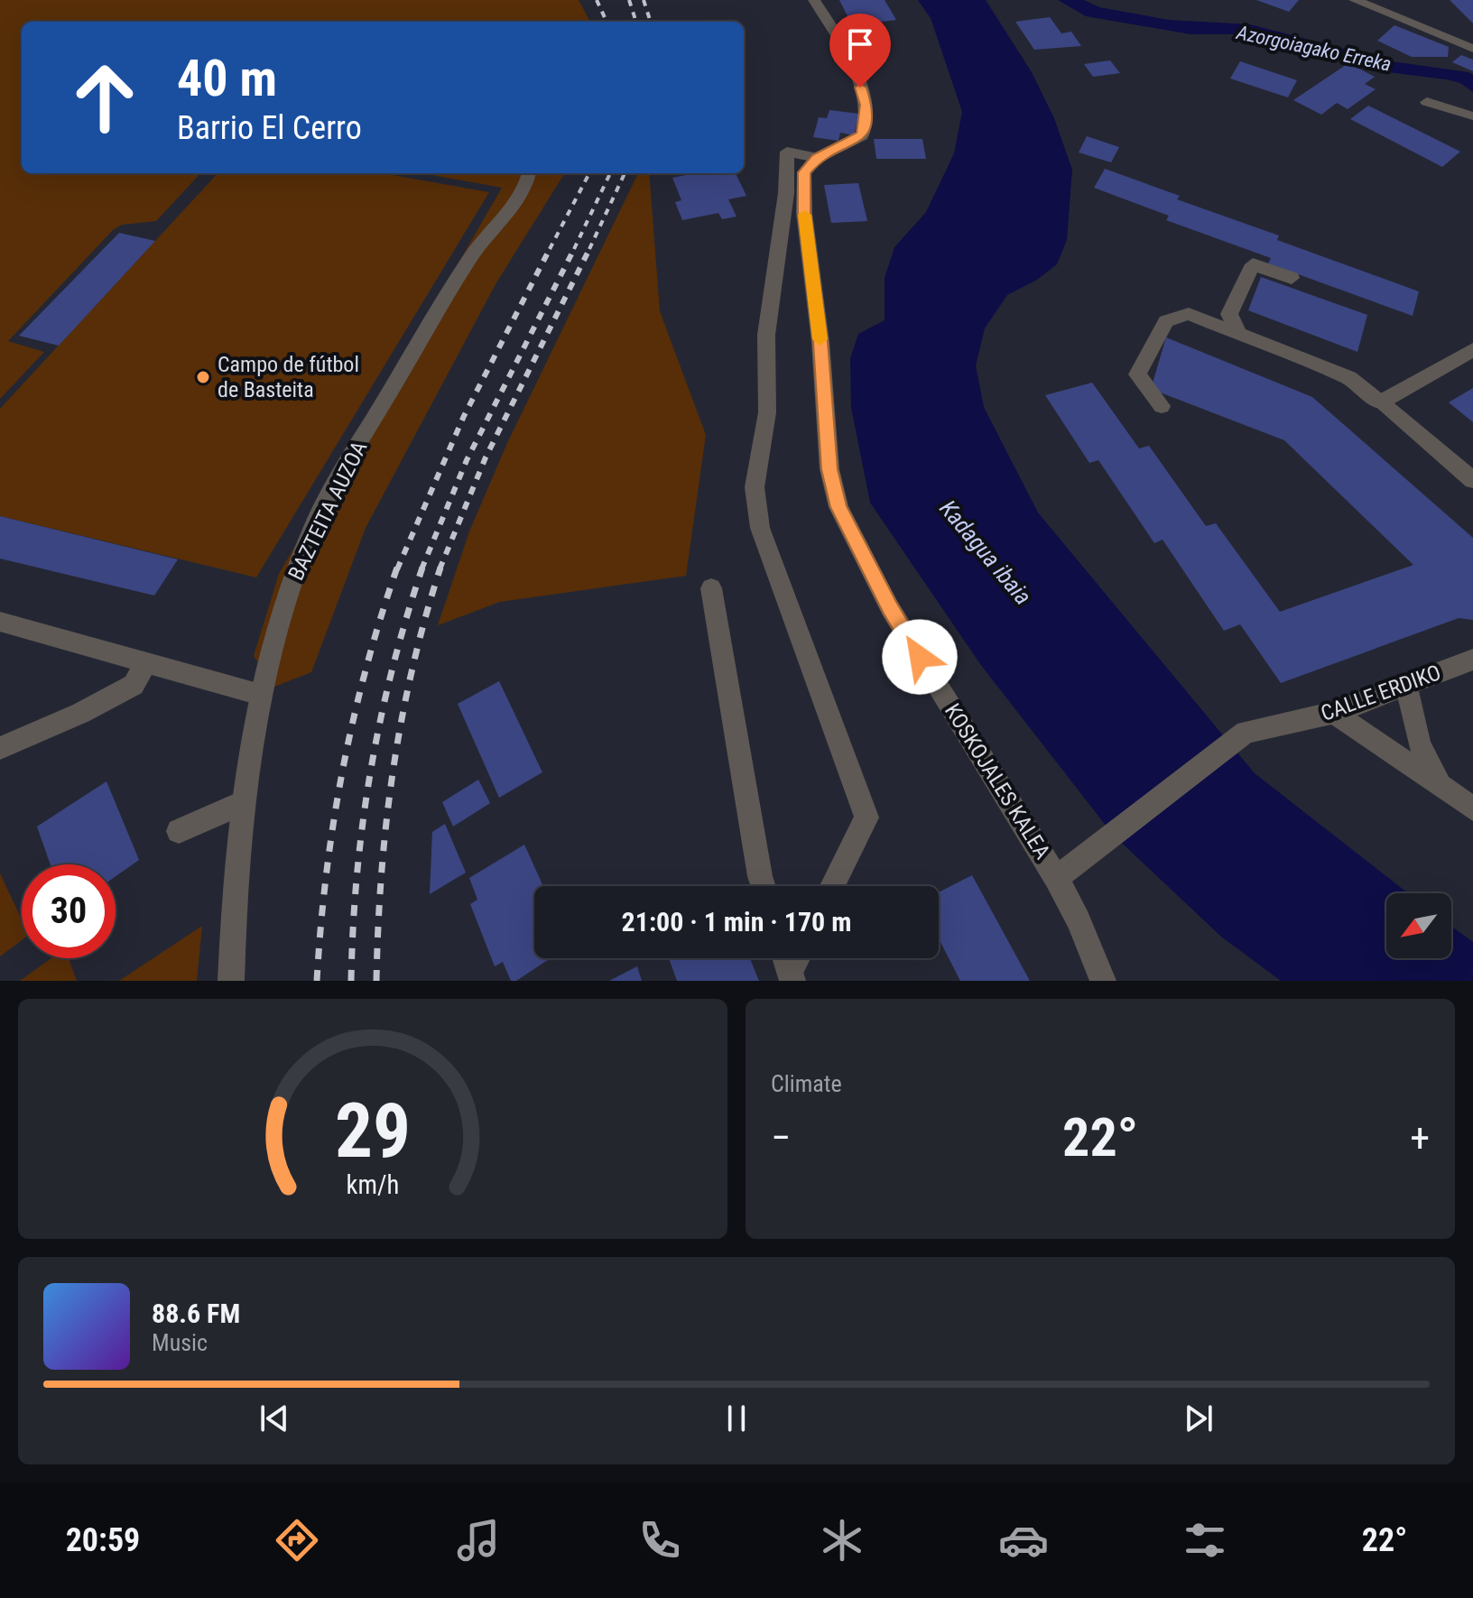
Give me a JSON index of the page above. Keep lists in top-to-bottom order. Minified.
{"streets":{"street":["BAZTEITA AUZOA","CALLE ERDIKO","KOSKOJALES KALEA"]},"crossings":[["CALLE ERDIKO","KOSKOJALES KALEA"]],"water":["Azorgoiagako Erreka","Kadagua ibaia"],"places":["Campo de fútbol de Basteita"],"north":"bottom left","page":{"turn":["40 m","Barrio El Cerro"],"limit":"30","trip":"21:00 · 1 min · 170 m","tile":"Climate","heat":["−","22°","+"],"song":["88.6 FM","Music"],"tabs":["20:59","22°"],"gauge":["29","km/h"]}}
